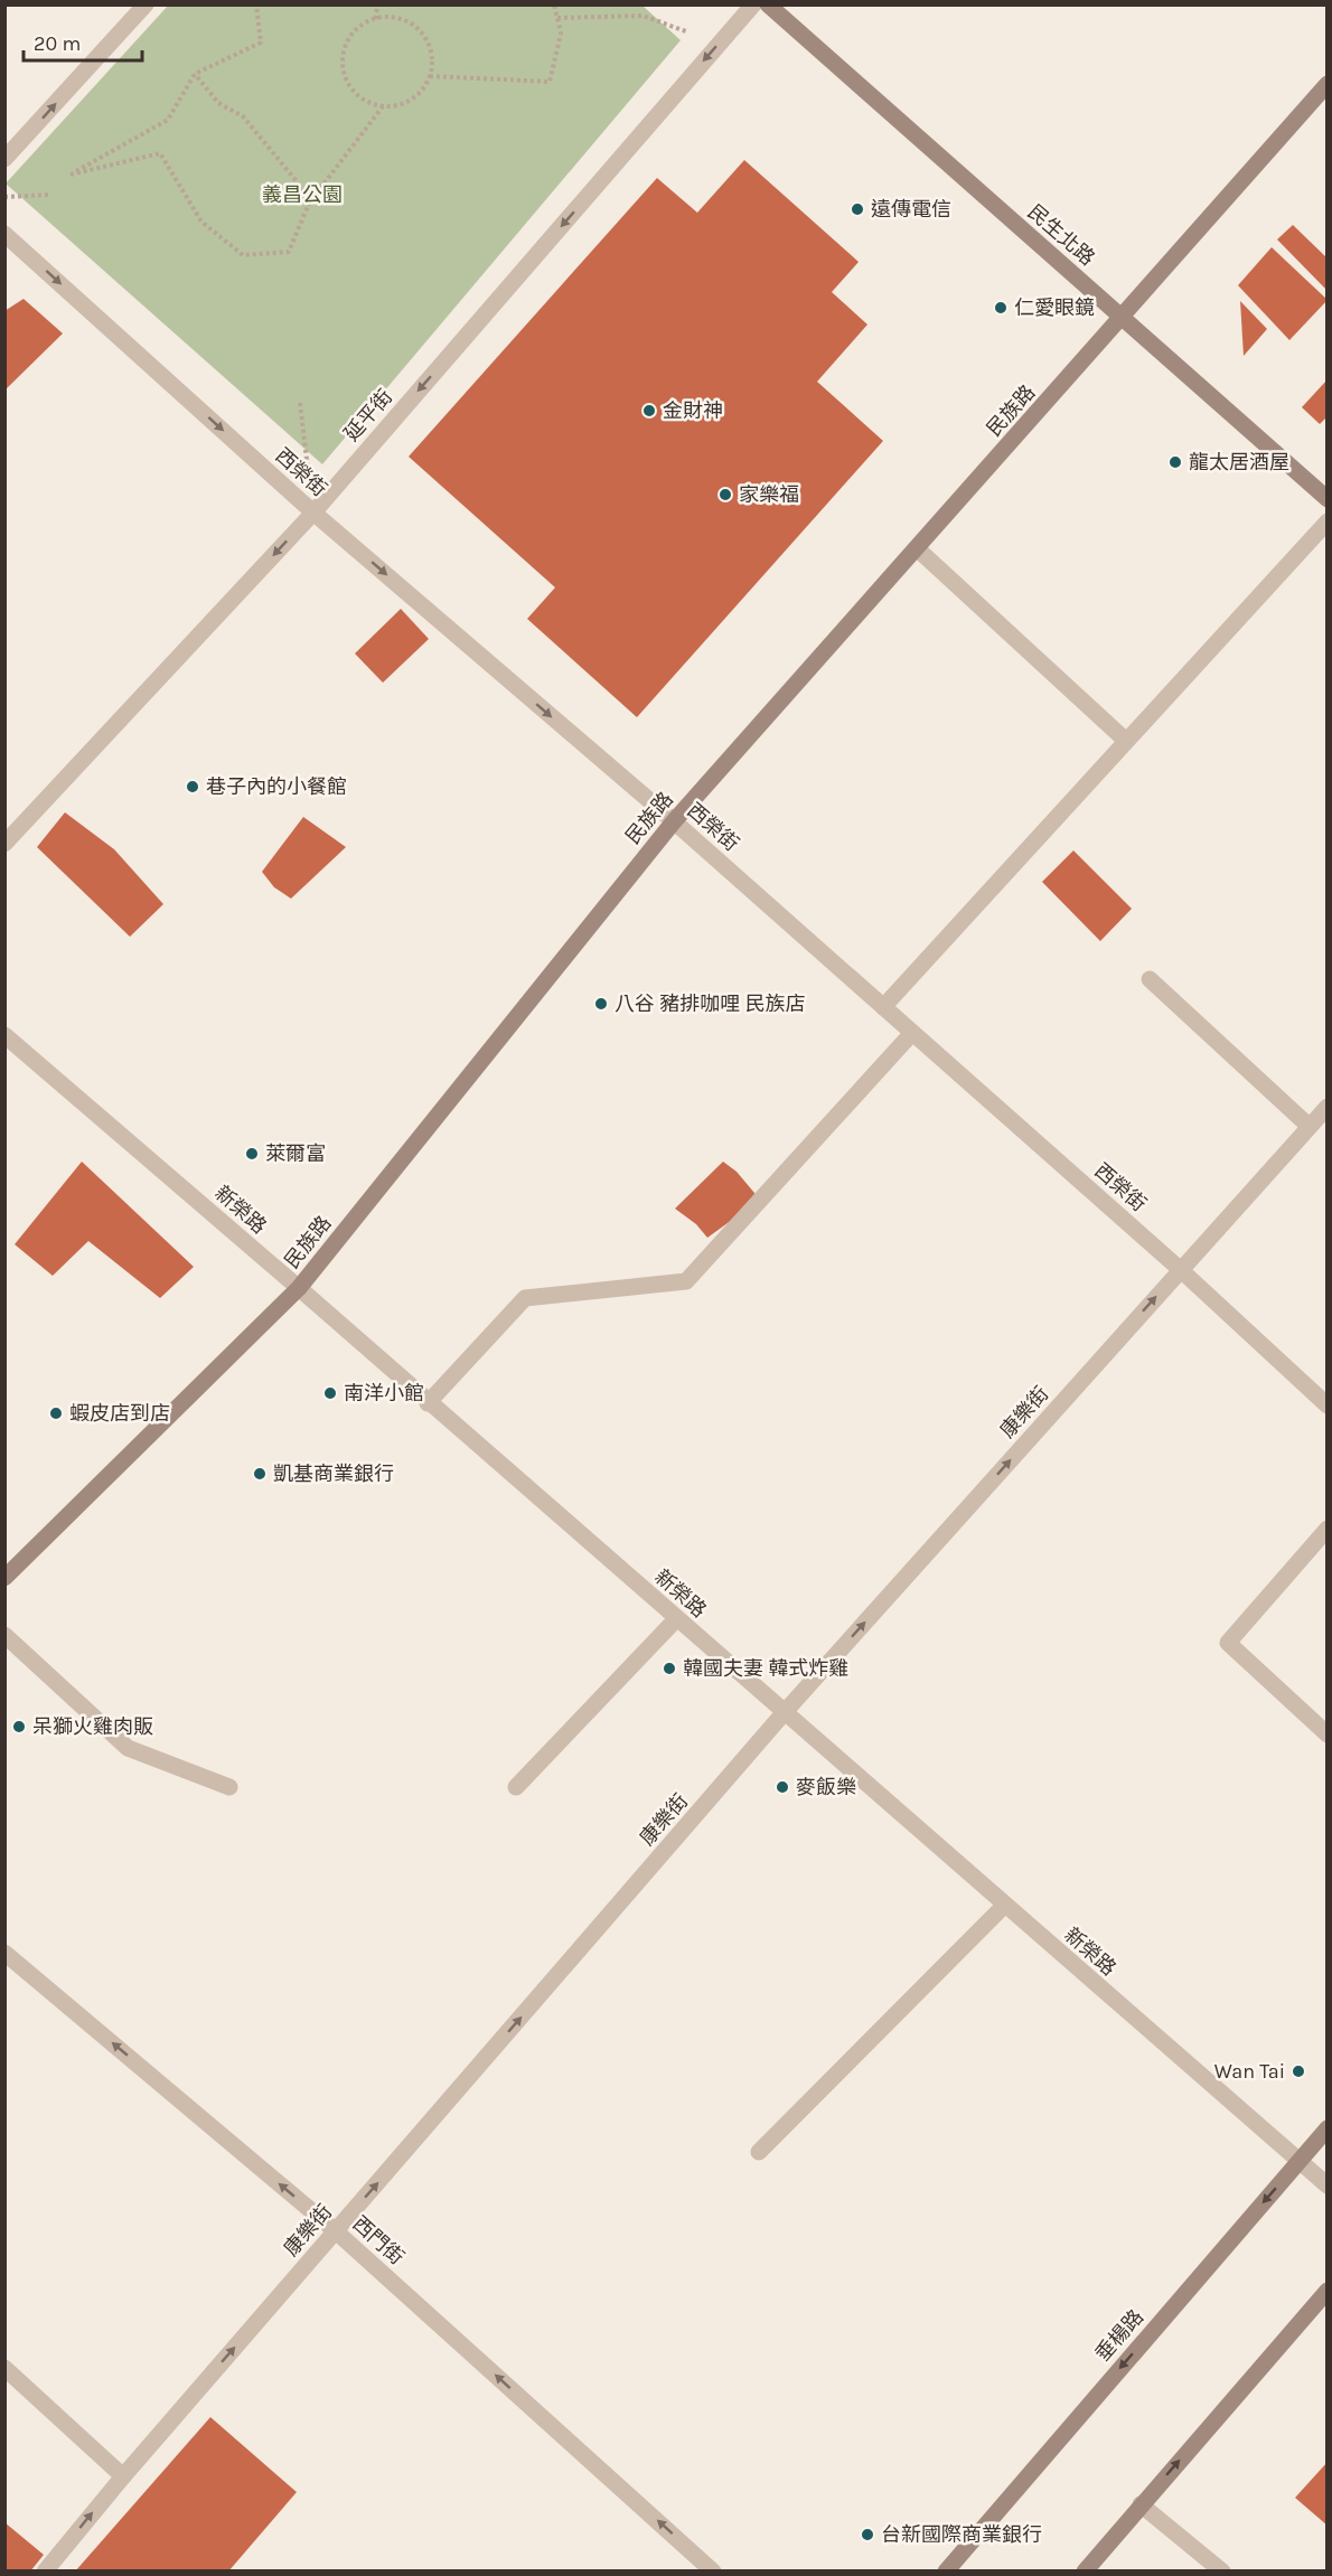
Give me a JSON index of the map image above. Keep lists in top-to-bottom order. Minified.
{"streets":{"main road":["民生北路","民族路","垂楊路"],"street":["延平街","西榮街","新榮路","康樂街","西門街"]},"crossings":[["民生北路","民族路"],["民族路","西榮街"],["民族路","新榮路"],["延平街","西榮街"],["西榮街","康樂街"],["新榮路","康樂街"],["新榮路","垂楊路"],["康樂街","西門街"]],"one_way":["延平街","西榮街","康樂街","西門街"],"parks":["義昌公園"],"places":["遠傳電信","仁愛眼鏡","金財神","龍太居酒屋","家樂福","巷子內的小餐館","八谷 豬排咖哩 民族店","萊爾富","南洋小館","蝦皮店到店","凱基商業銀行","韓國夫妻 韓式炸雞","呆獅火雞肉販","麥飯樂","Wan Tai","台新國際商業銀行"],"scale_bar":"20 m"}
